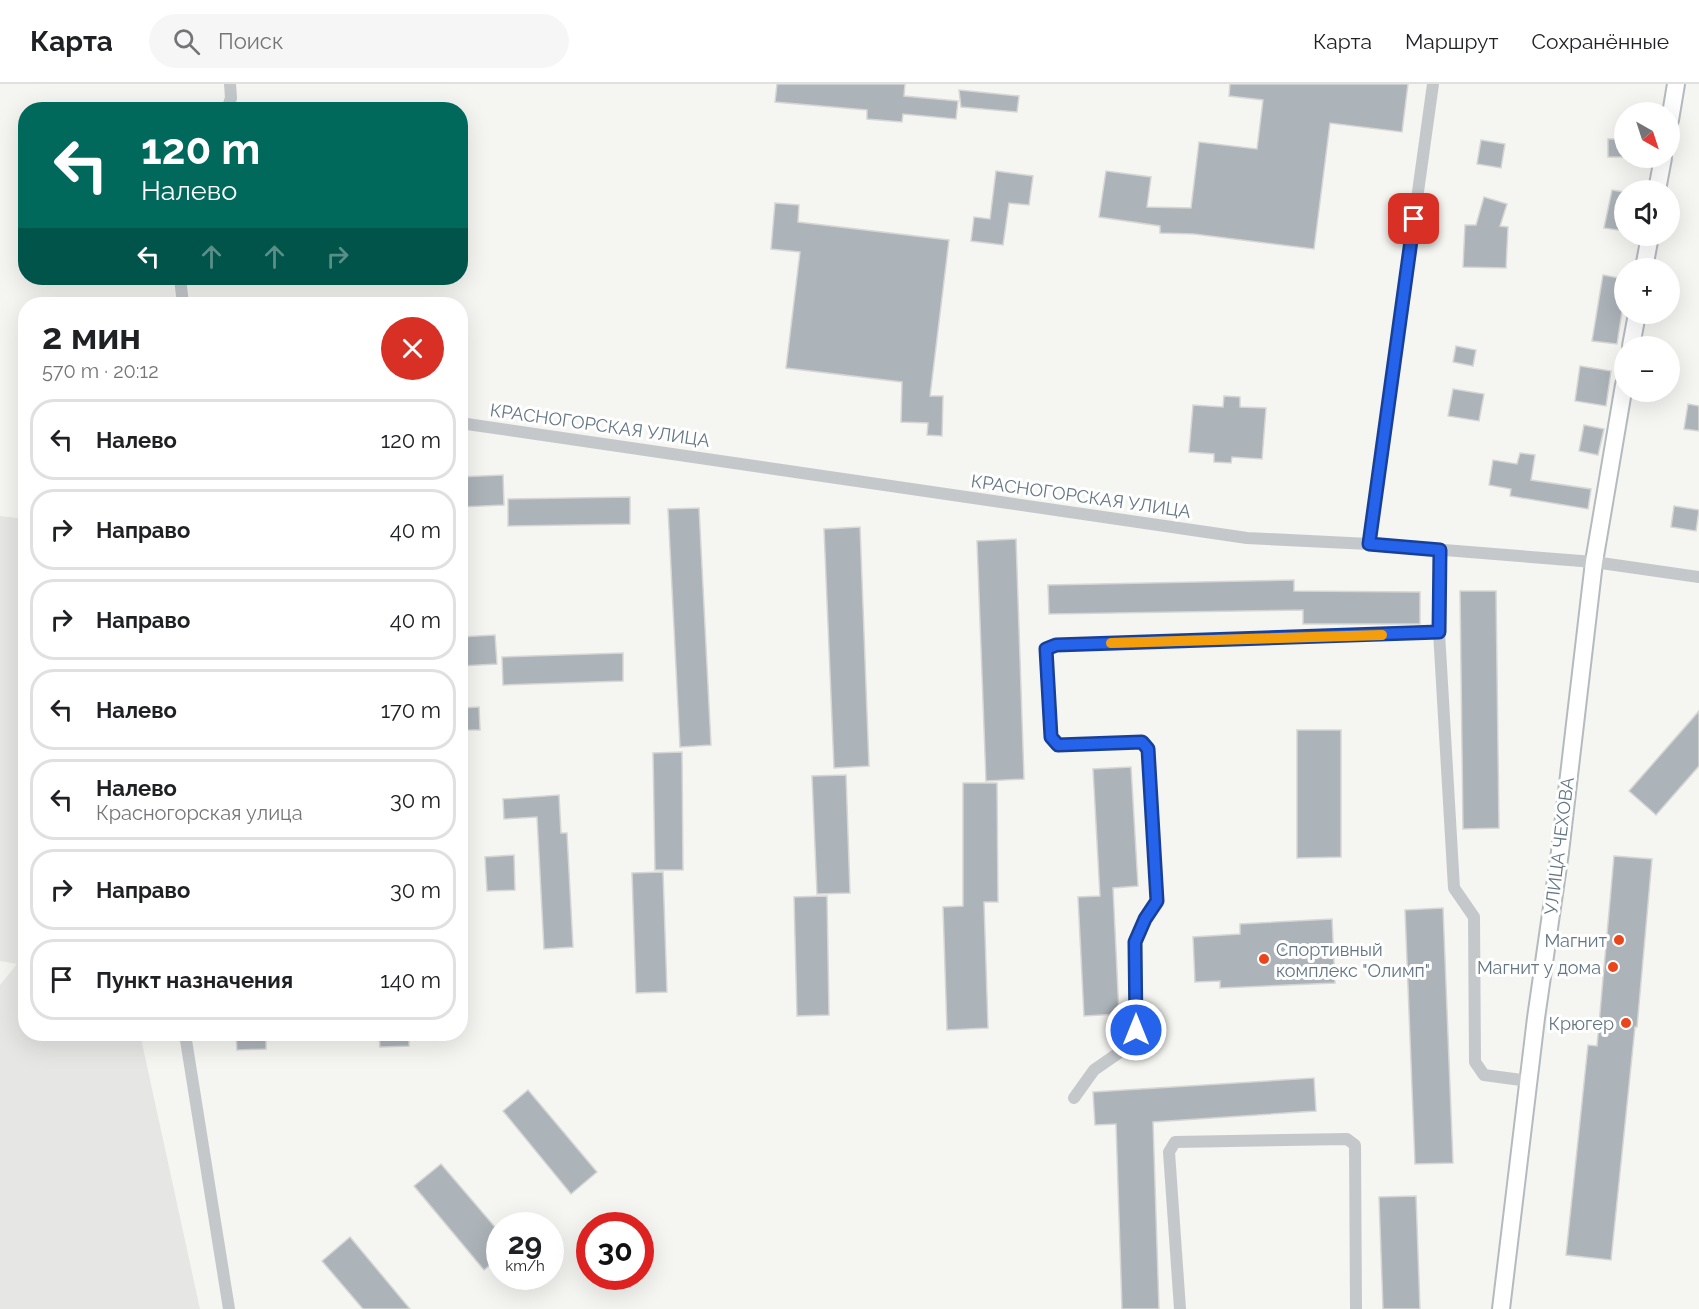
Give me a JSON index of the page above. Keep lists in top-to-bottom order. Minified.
{"streets":{"street":["КРАСНОГОРСКАЯ УЛИЦА","УЛИЦА ЧЕХОВА"]},"crossings":[["КРАСНОГОРСКАЯ УЛИЦА","УЛИЦА ЧЕХОВА"]],"places":["Магнит","Спортивный комплекс \"Олимп\"","Магнит у дома","Крюгер"],"north":"bottom right","page":{"header":"Карта","search":"Поиск","nav":["Карта","Маршрут","Сохранённые"],"map_buttons":["+","−"],"turn":["120 m","Налево"],"heading":["2 мин","570 m · 20:12"],"list":[{"name":"Налево","value":"120 m"},{"name":"Направо","value":"40 m"},{"name":"Направо","value":"40 m"},{"name":"Налево","value":"170 m"},{"name":"Налево","note":"Красногорская улица","value":"30 m"},{"name":"Направо","value":"30 m"},{"name":"Пункт назначения","value":"140 m"}],"speed":"29 km/h","limit":"30"}}
